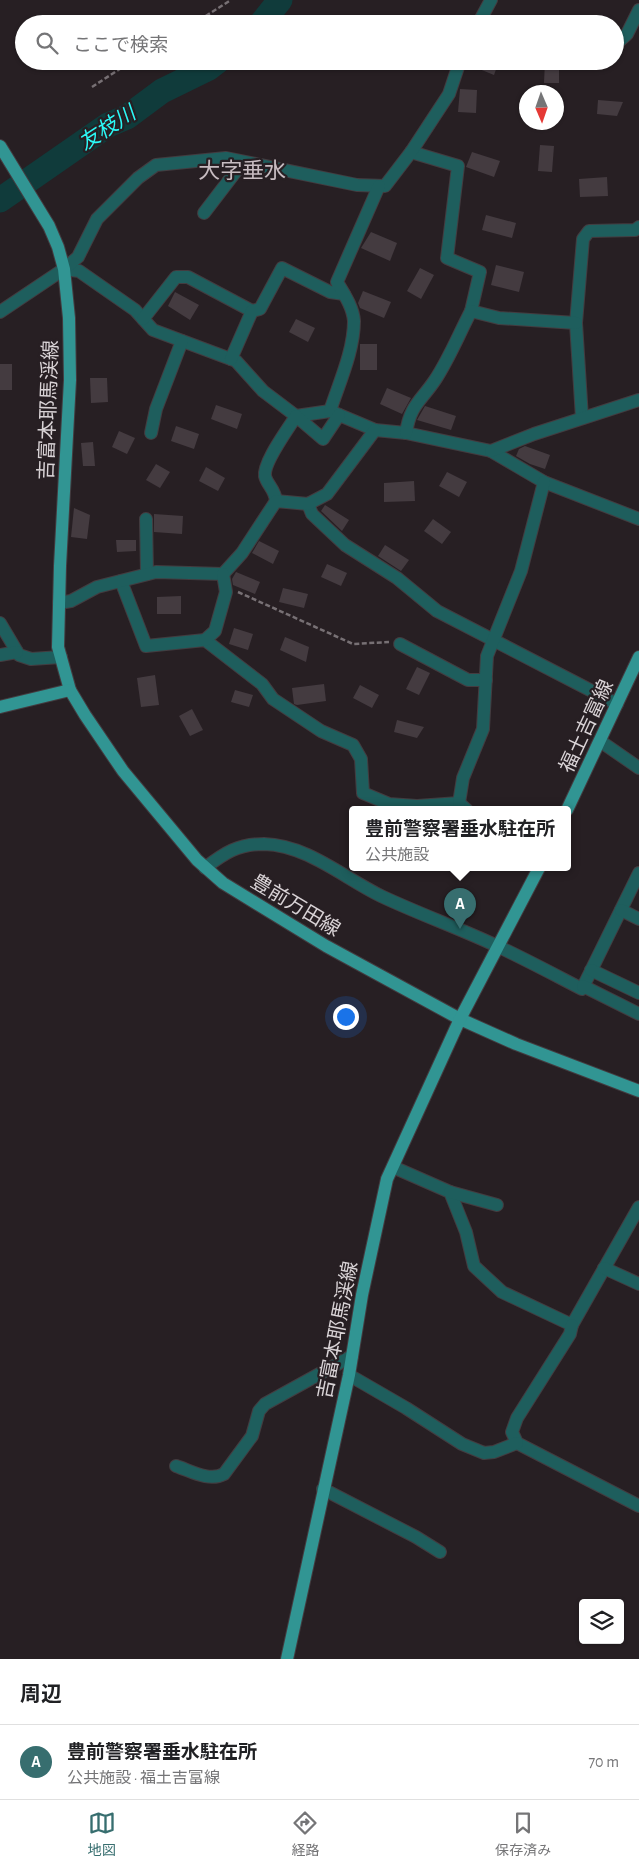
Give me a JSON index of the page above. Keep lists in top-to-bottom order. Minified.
{"streets":{"main road":["吉富本耶馬渓線","福土吉富線","豊前万田線"]},"crossings":[["吉富本耶馬渓線","豊前万田線"]],"districts":["大字垂水"],"water":["友枝川"],"north":"bottom","page":{"search":"ここで検索","popup":["豊前警察署垂水駐在所","公共施設"],"pins":"A","heading":"周辺","list":[{"mark":"A","name":"豊前警察署垂水駐在所","note":"公共施設 · 福土吉富線","value":"70 m"}],"nav":["地図","経路","保存済み"]}}
